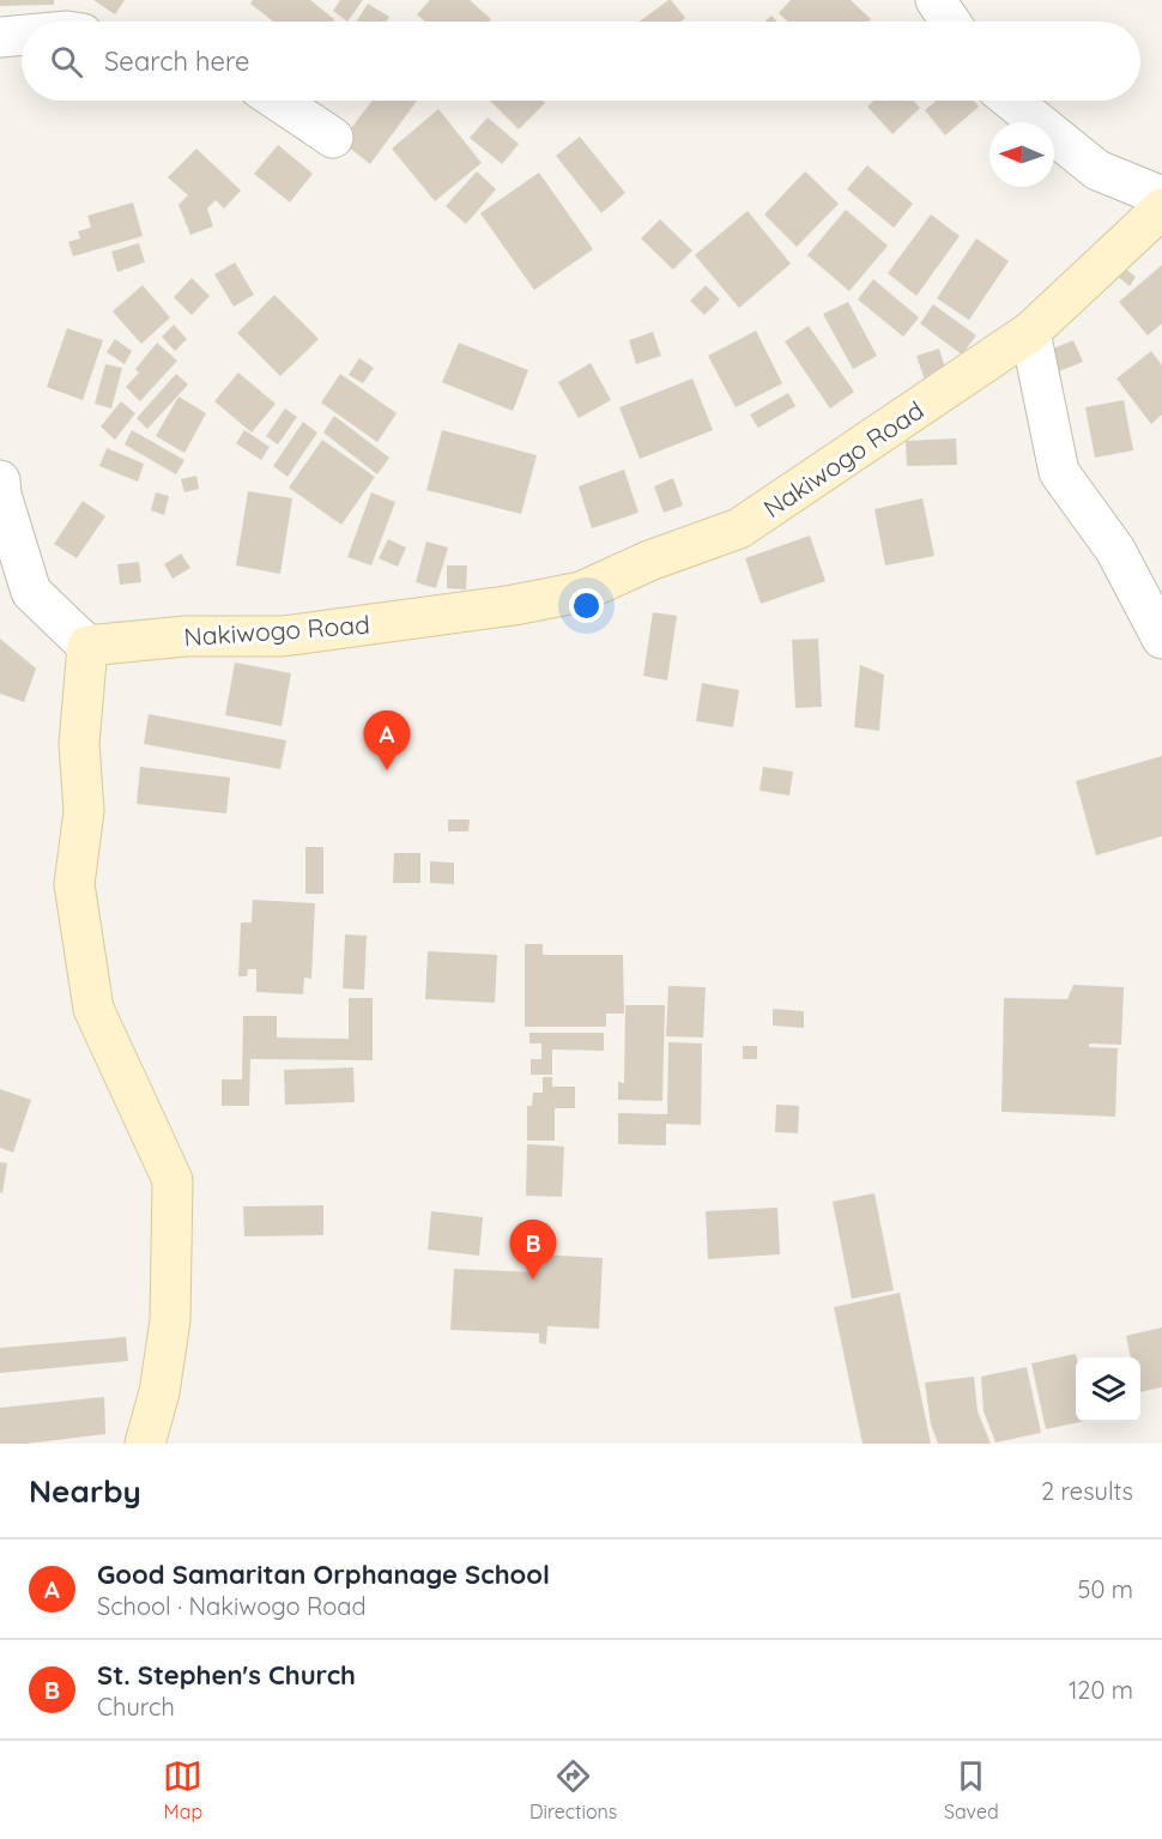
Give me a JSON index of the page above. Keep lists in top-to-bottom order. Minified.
{"streets":{"street":["Nakiwogo Road"]},"north":"left","page":{"search":"Search here","pins":["A","B"],"heading":["Nearby","2 results"],"list":[{"mark":"A","name":"Good Samaritan Orphanage School","note":"School · Nakiwogo Road","value":"50 m"},{"mark":"B","name":"St. Stephen's Church","note":"Church","value":"120 m"}],"nav":["Map","Directions","Saved"]}}
